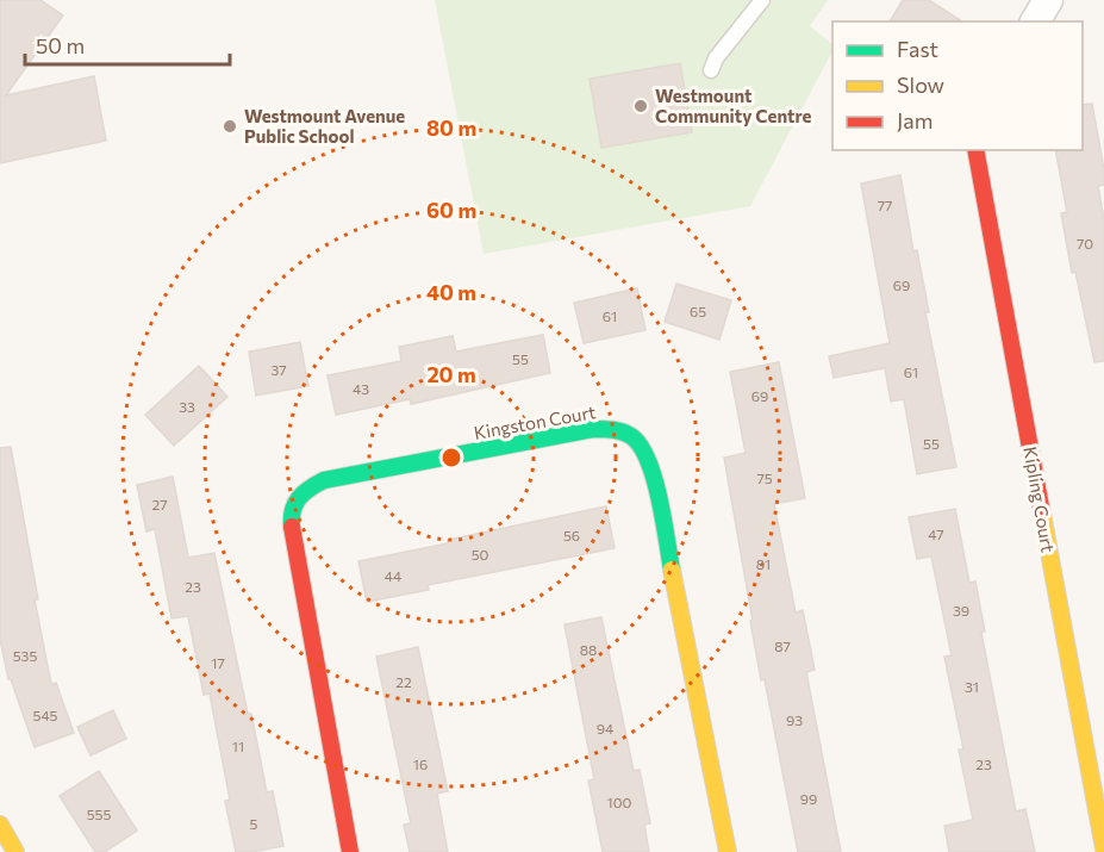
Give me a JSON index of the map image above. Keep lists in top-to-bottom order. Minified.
{"streets":{"street":["Kingston Court","Kipling Court"]},"places":["Westmount Community Centre","Westmount Avenue Public School"],"house_numbers":["77","70","69","65","61","55","37","61","43","69","33","55","75","27","47","56","50","81","44","23","39","87","88","535","17","22","31","545","93","94","11","16","23","99","100","555","5"],"legend":["Fast","Slow","Jam"],"scale_bar":"50 m","rings":["80 m","60 m","40 m","20 m"]}
